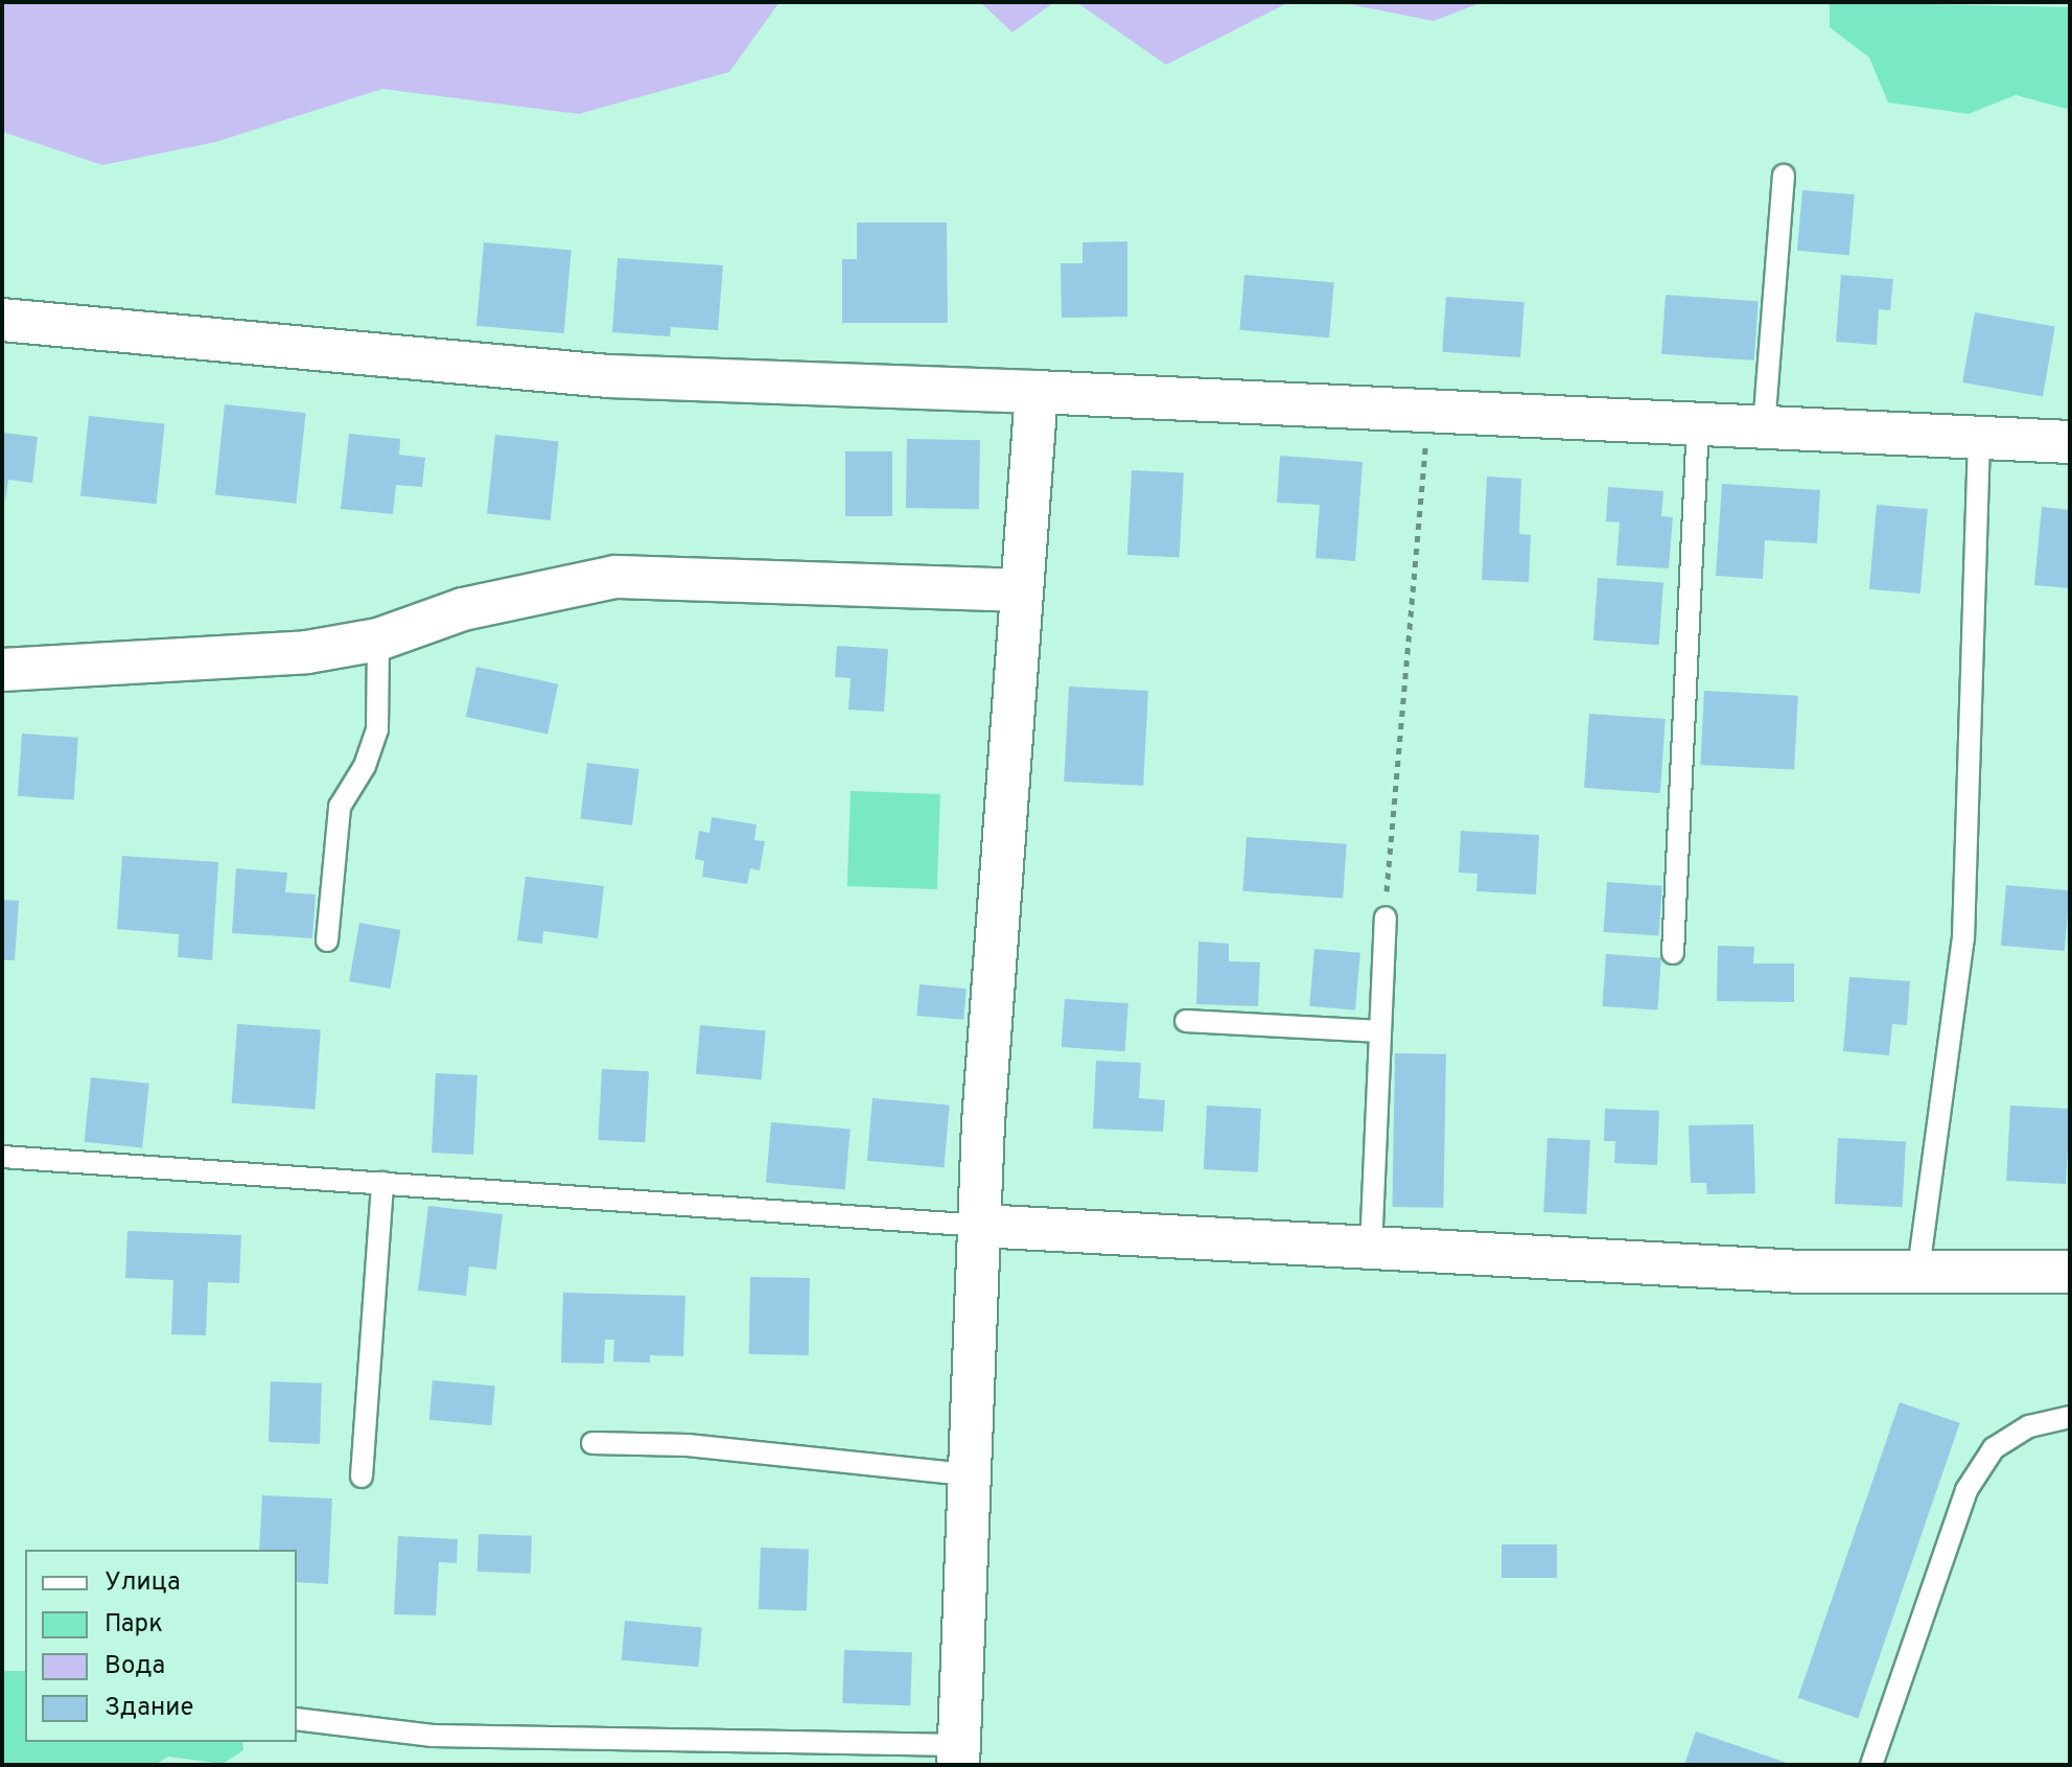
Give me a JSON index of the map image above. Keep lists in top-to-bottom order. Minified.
{"legend":["Улица","Парк","Вода","Здание"]}
